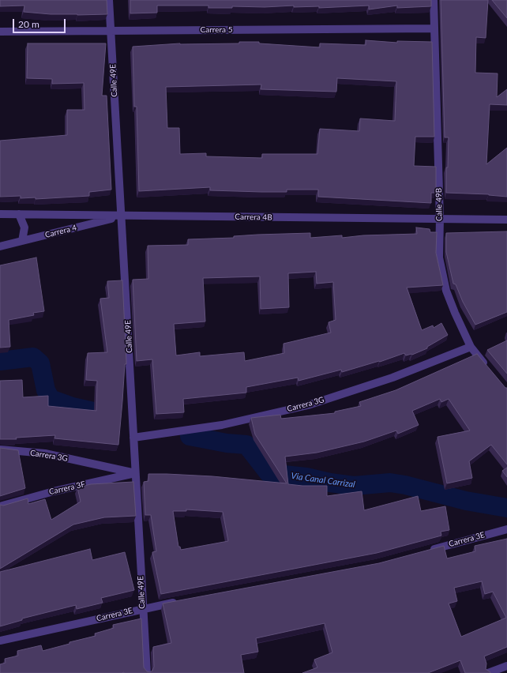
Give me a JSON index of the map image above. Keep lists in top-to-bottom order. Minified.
{"streets":{"street":["Carrera 5","Calle 49E","Calle 49B","Carrera 4B","Carrera 4","Carrera 3G","Carrera 3F","Carrera 3E"]},"crossings":[["Carrera 5","Calle 49E"],["Carrera 5","Calle 49B"],["Calle 49E","Carrera 4B"],["Calle 49E","Carrera 4"],["Calle 49E","Carrera 3G"],["Calle 49E","Carrera 3F"],["Calle 49E","Carrera 3E"],["Calle 49B","Carrera 4B"],["Calle 49B","Carrera 3G"],["Carrera 4B","Carrera 4"],["Carrera 3G","Carrera 3F"]],"water":["Via Canal Carrizal"],"scale_bar":"20 m"}
